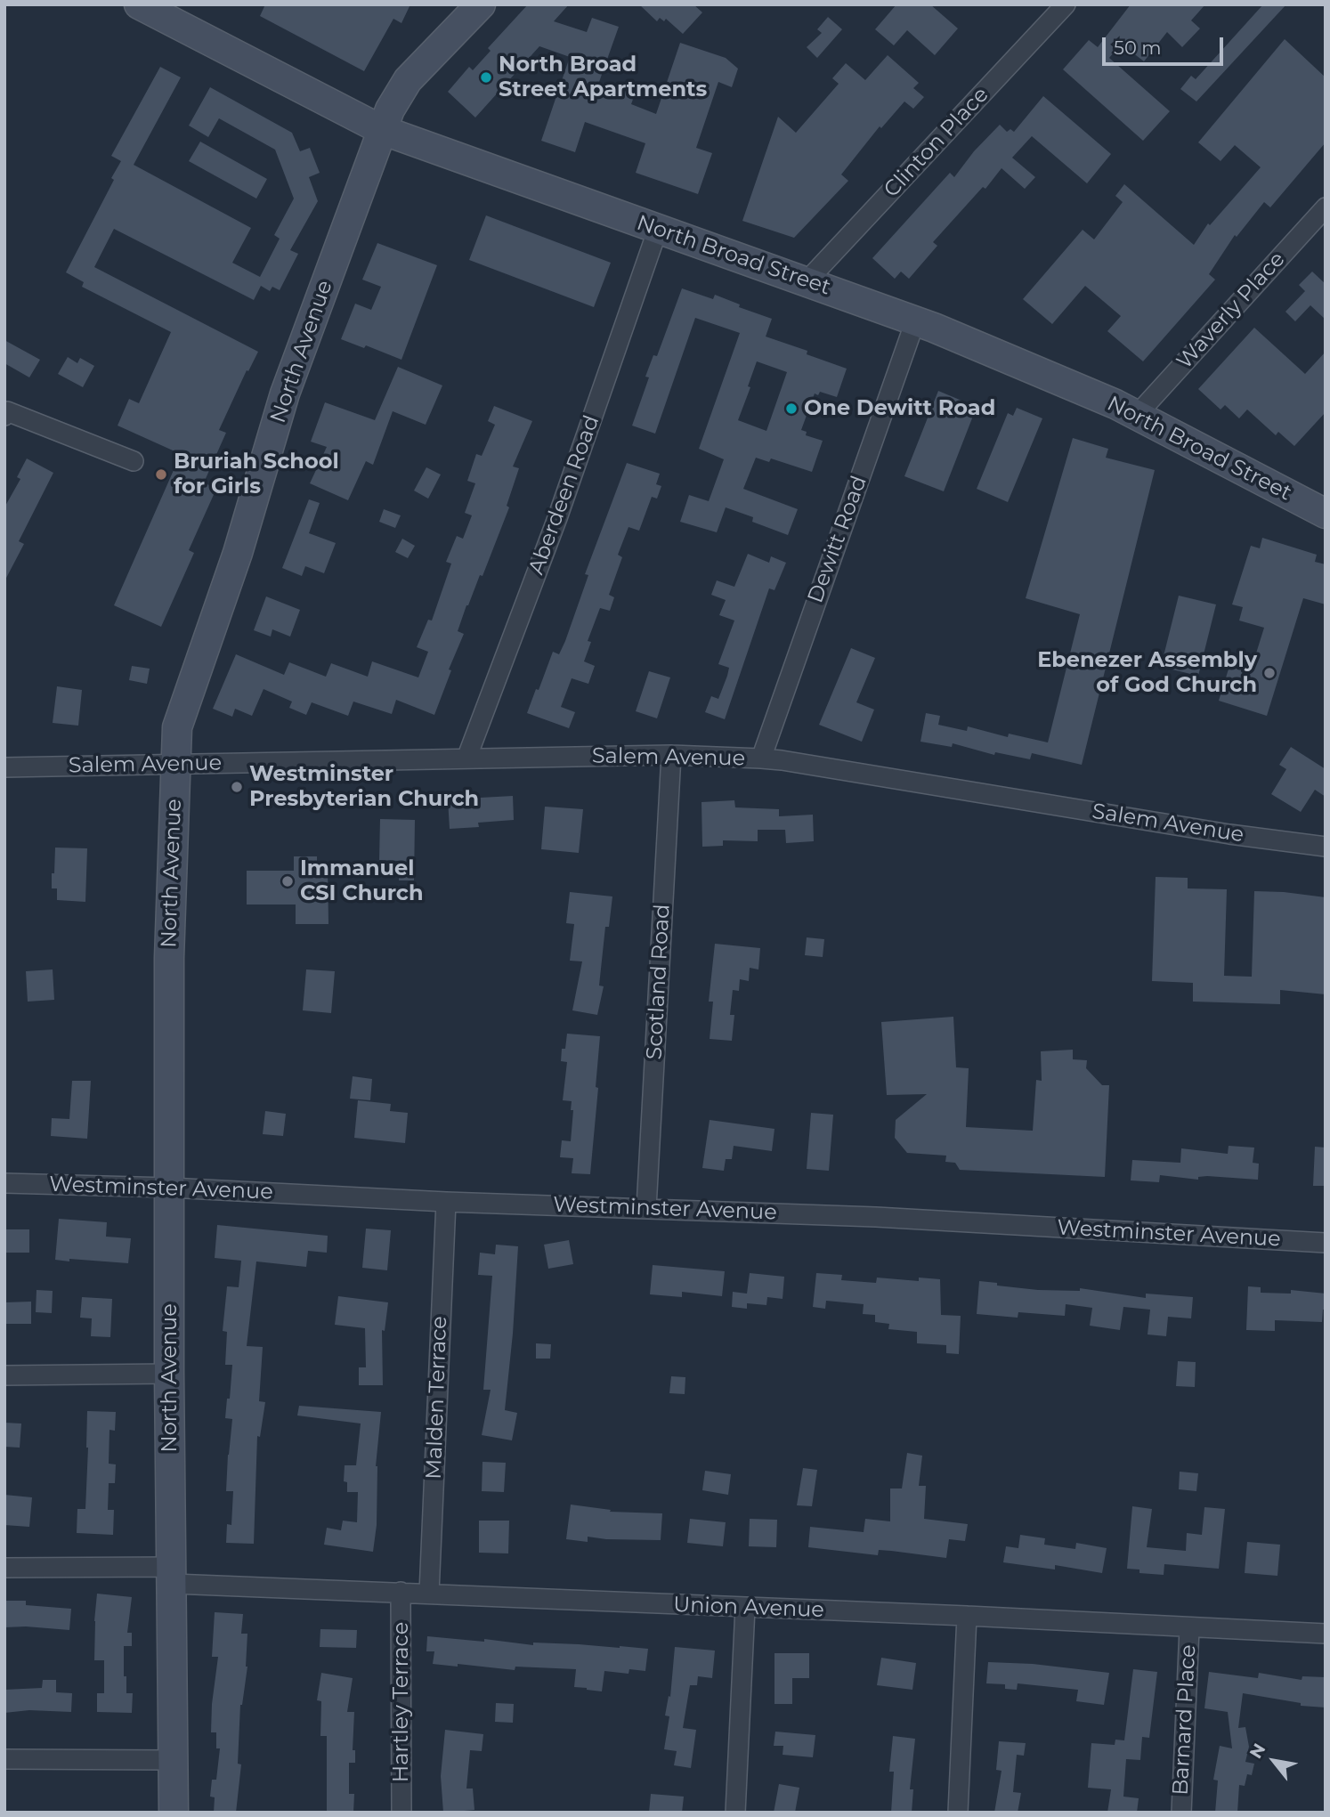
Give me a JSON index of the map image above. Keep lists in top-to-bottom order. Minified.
{"streets":{"main road":["North Broad Street","North Avenue"],"street":["Clinton Place","Waverly Place","Aberdeen Road","Dewitt Road","Salem Avenue","Scotland Road","Westminster Avenue","Malden Terrace","Union Avenue","Hartley Terrace","Barnard Place"]},"crossings":[["Clinton Place","North Broad Street"],["North Broad Street","Waverly Place"],["North Broad Street","North Avenue"],["North Broad Street","Aberdeen Road"],["North Broad Street","Dewitt Road"],["North Avenue","Salem Avenue"],["North Avenue","Westminster Avenue"],["North Avenue","Union Avenue"],["Aberdeen Road","Salem Avenue"],["Dewitt Road","Salem Avenue"],["Salem Avenue","Scotland Road"],["Scotland Road","Westminster Avenue"],["Westminster Avenue","Malden Terrace"],["Malden Terrace","Union Avenue"],["Union Avenue","Hartley Terrace"],["Union Avenue","Barnard Place"]],"places":["North Broad Street Apartments","One Dewitt Road","Bruriah School for Girls","Ebenezer Assembly of God Church","Westminster Presbyterian Church","Immanuel CSI Church"],"scale_bar":"50 m","north":"top left"}
